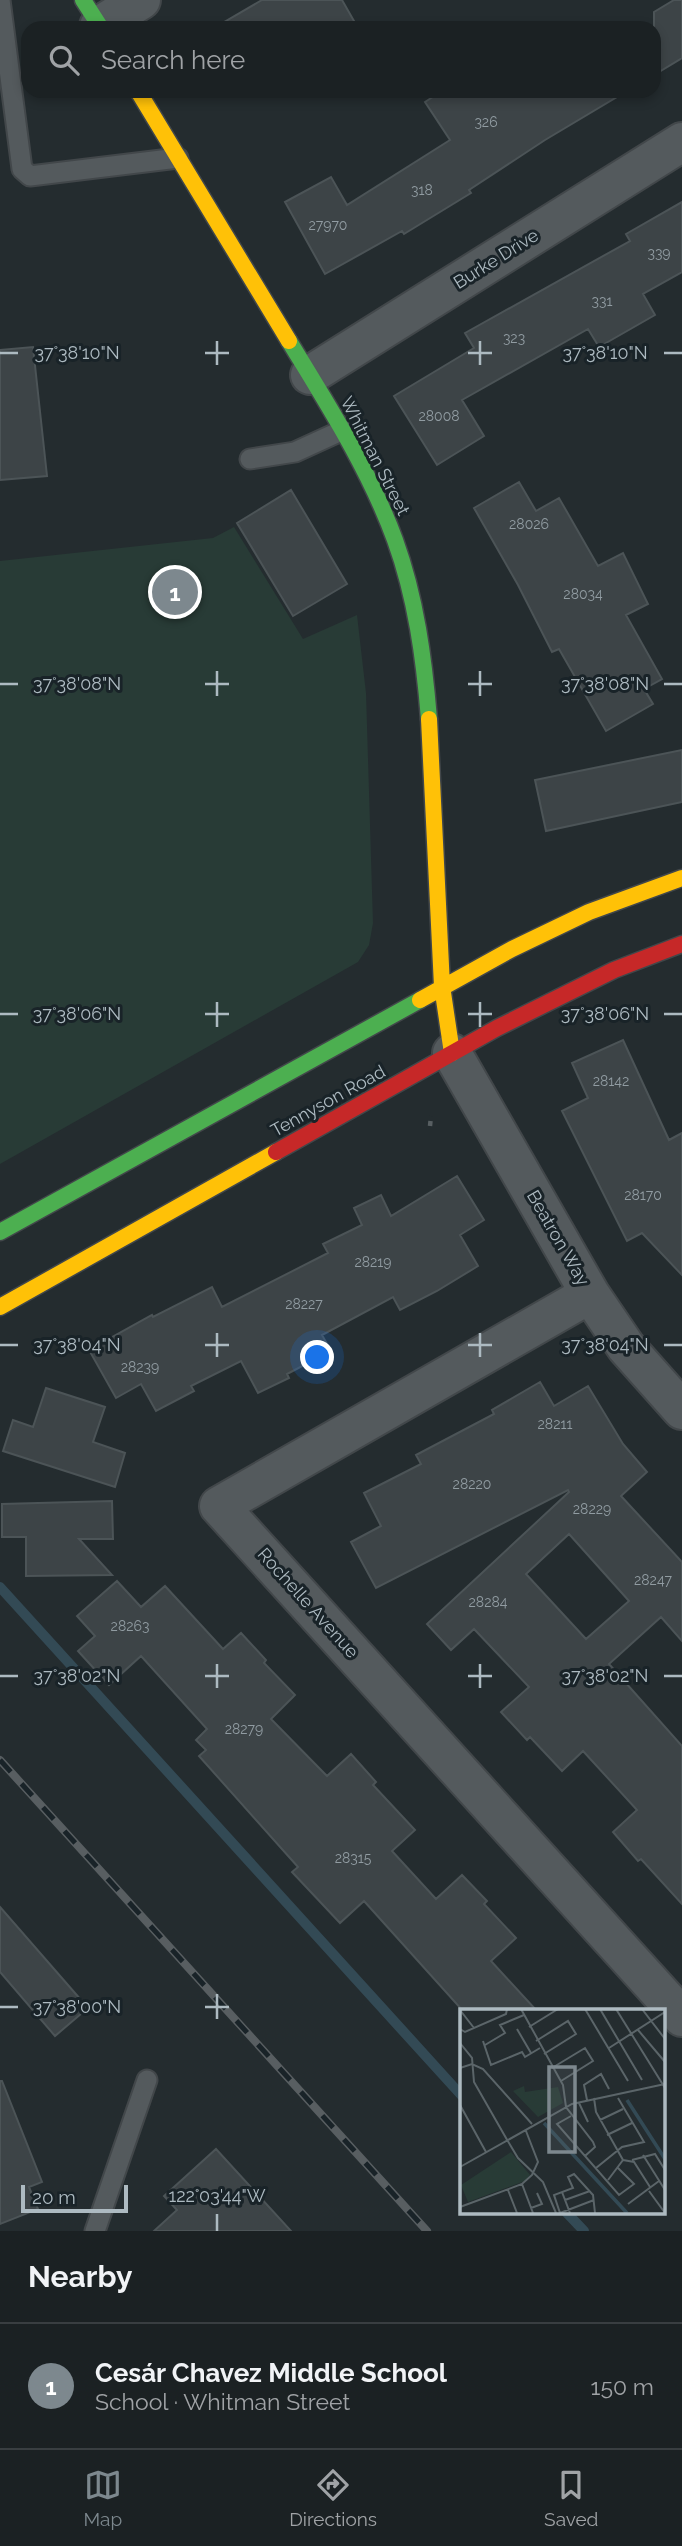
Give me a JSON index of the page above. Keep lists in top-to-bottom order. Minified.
{"streets":{"main road":["Whitman Street","Tennyson Road"],"street":["Burke Drive","Beatron Way","Rochelle Avenue"]},"crossings":[["Burke Drive","Whitman Street"],["Whitman Street","Tennyson Road"],["Whitman Street","Beatron Way"],["Tennyson Road","Beatron Way"],["Beatron Way","Rochelle Avenue"]],"house_numbers":["326","318","27970","339","331","323","28008","28026","28034","28142","28170","28219","28227","28239","28211","28220","28229","28247","28284","28263","28279","28315"],"scale_bar":"20 m","page":{"search":"Search here","pins":"1","scale":"20 m","heading":"Nearby","list":[{"mark":"1","name":"Cesár Chavez Middle School","note":"School · Whitman Street","value":"150 m"}],"nav":["Map","Directions","Saved"]},"coordinates":["37°38'10\"N","37°38'08\"N","37°38'06\"N","37°38'04\"N","37°38'02\"N","37°38'00\"N","122°03'44\"W"]}
